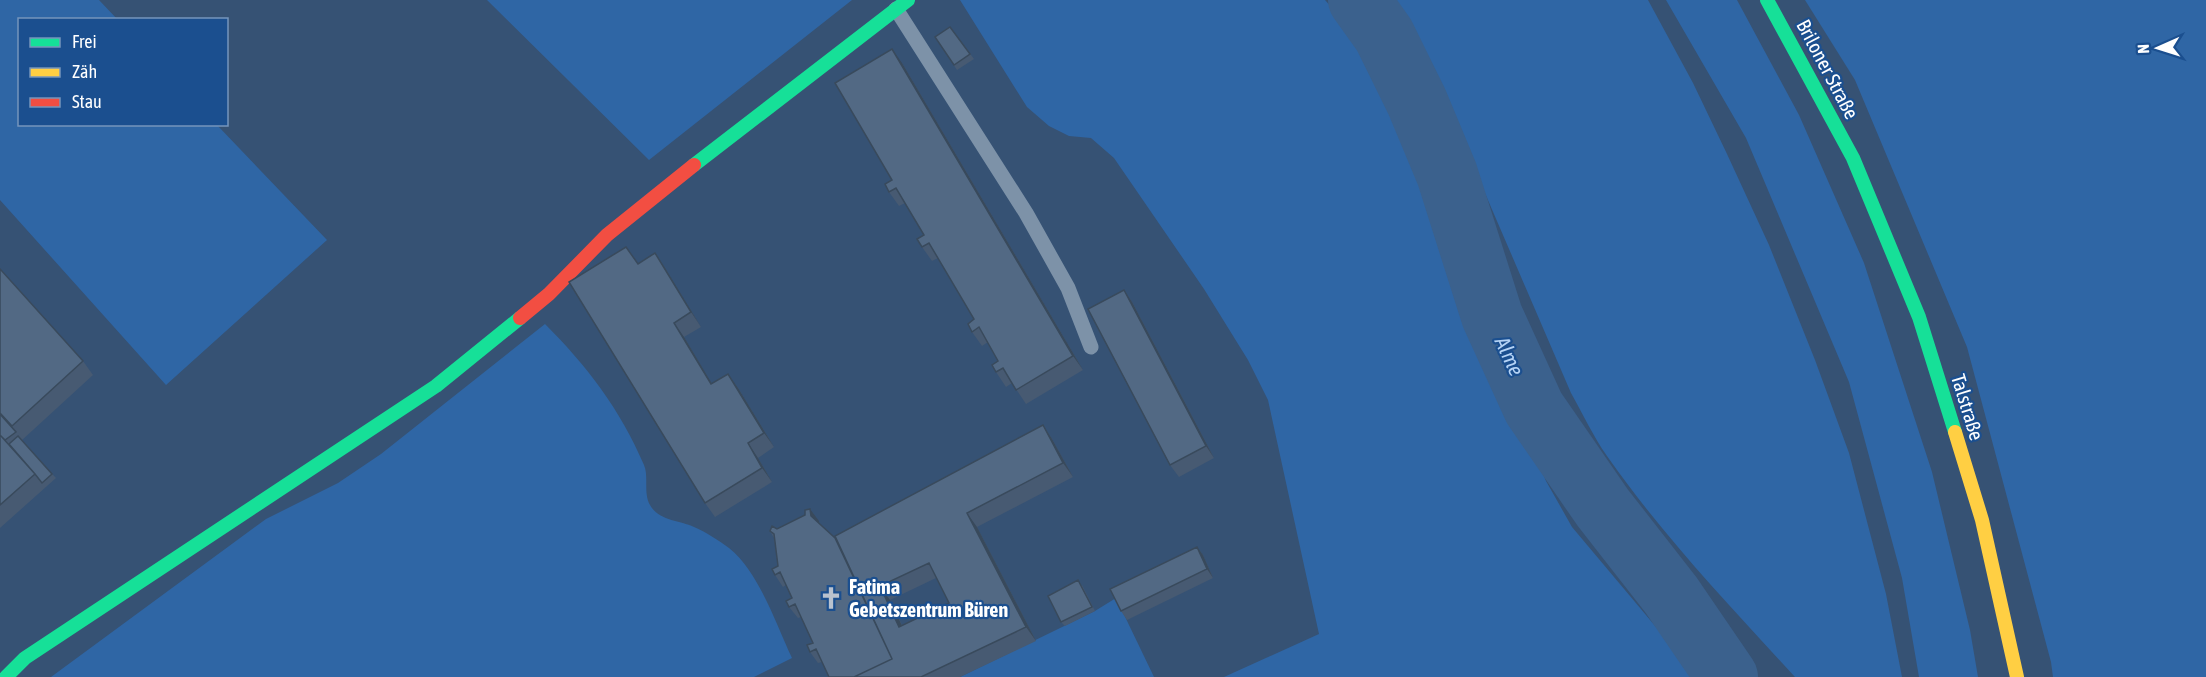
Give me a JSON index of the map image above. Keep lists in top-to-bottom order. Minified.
{"streets":{"street":["Briloner Straße","Talstraße"]},"crossings":[["Briloner Straße","Talstraße"]],"water":["Alme"],"places":{"church":["Fatima Gebetszentrum Büren"]},"legend":["Frei","Zäh","Stau"],"north":"left"}
